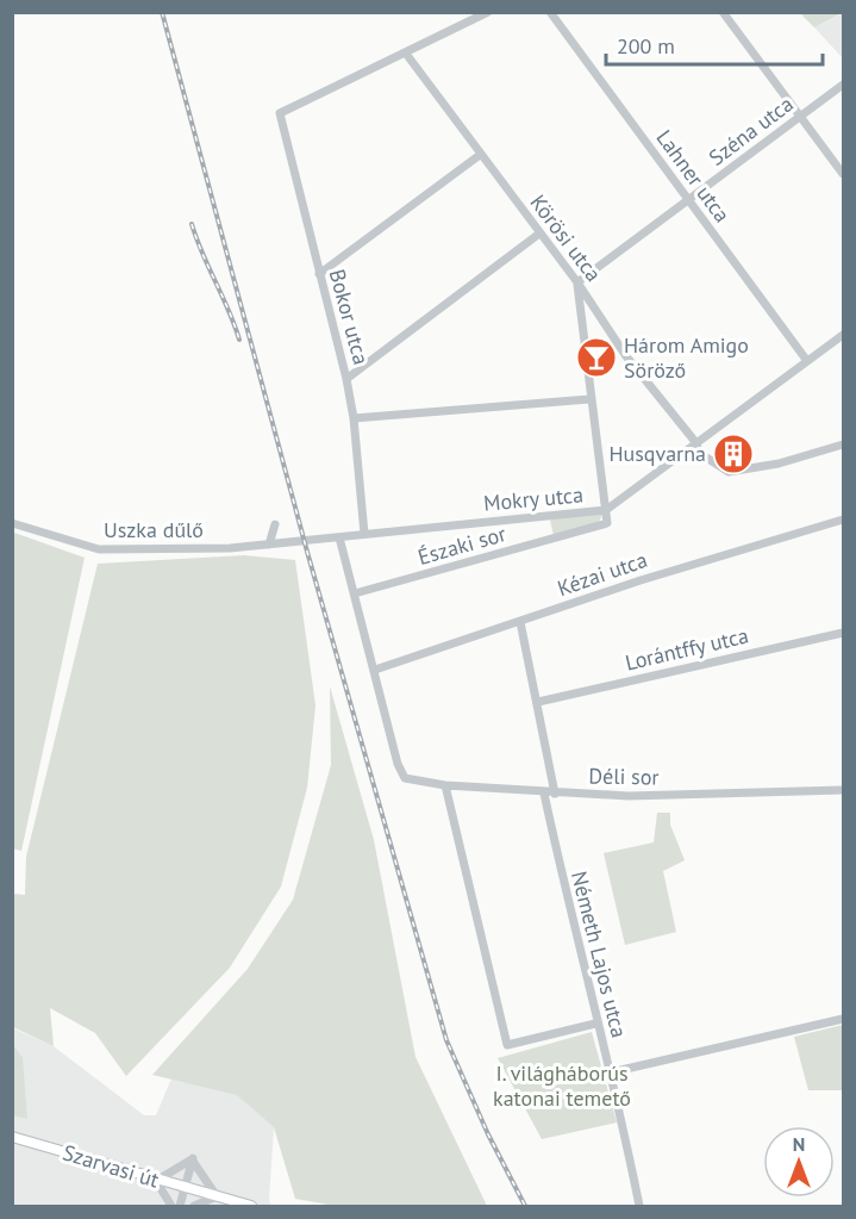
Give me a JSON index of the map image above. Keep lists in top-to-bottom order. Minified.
{"streets":{"main road":["Szarvasi út"],"street":["Széna utca","Lahner utca","Körösi utca","Bokor utca","Mokry utca","Uszka dűlő","Északi sor","Kézai utca","Lorántffy utca","Déli sor","Németh Lajos utca"]},"crossings":[["Széna utca","Lahner utca"],["Széna utca","Körösi utca"],["Lahner utca","Mokry utca"],["Körösi utca","Bokor utca"],["Körösi utca","Mokry utca"],["Bokor utca","Mokry utca"],["Mokry utca","Uszka dűlő"],["Mokry utca","Északi sor"],["Kézai utca","Déli sor"],["Déli sor","Németh Lajos utca"]],"parks":["I. világháborús katonai temető"],"places":{"bar":["Három Amigo Söröző"],"building":["Husqvarna"]},"scale_bar":"200 m","north":"top"}
